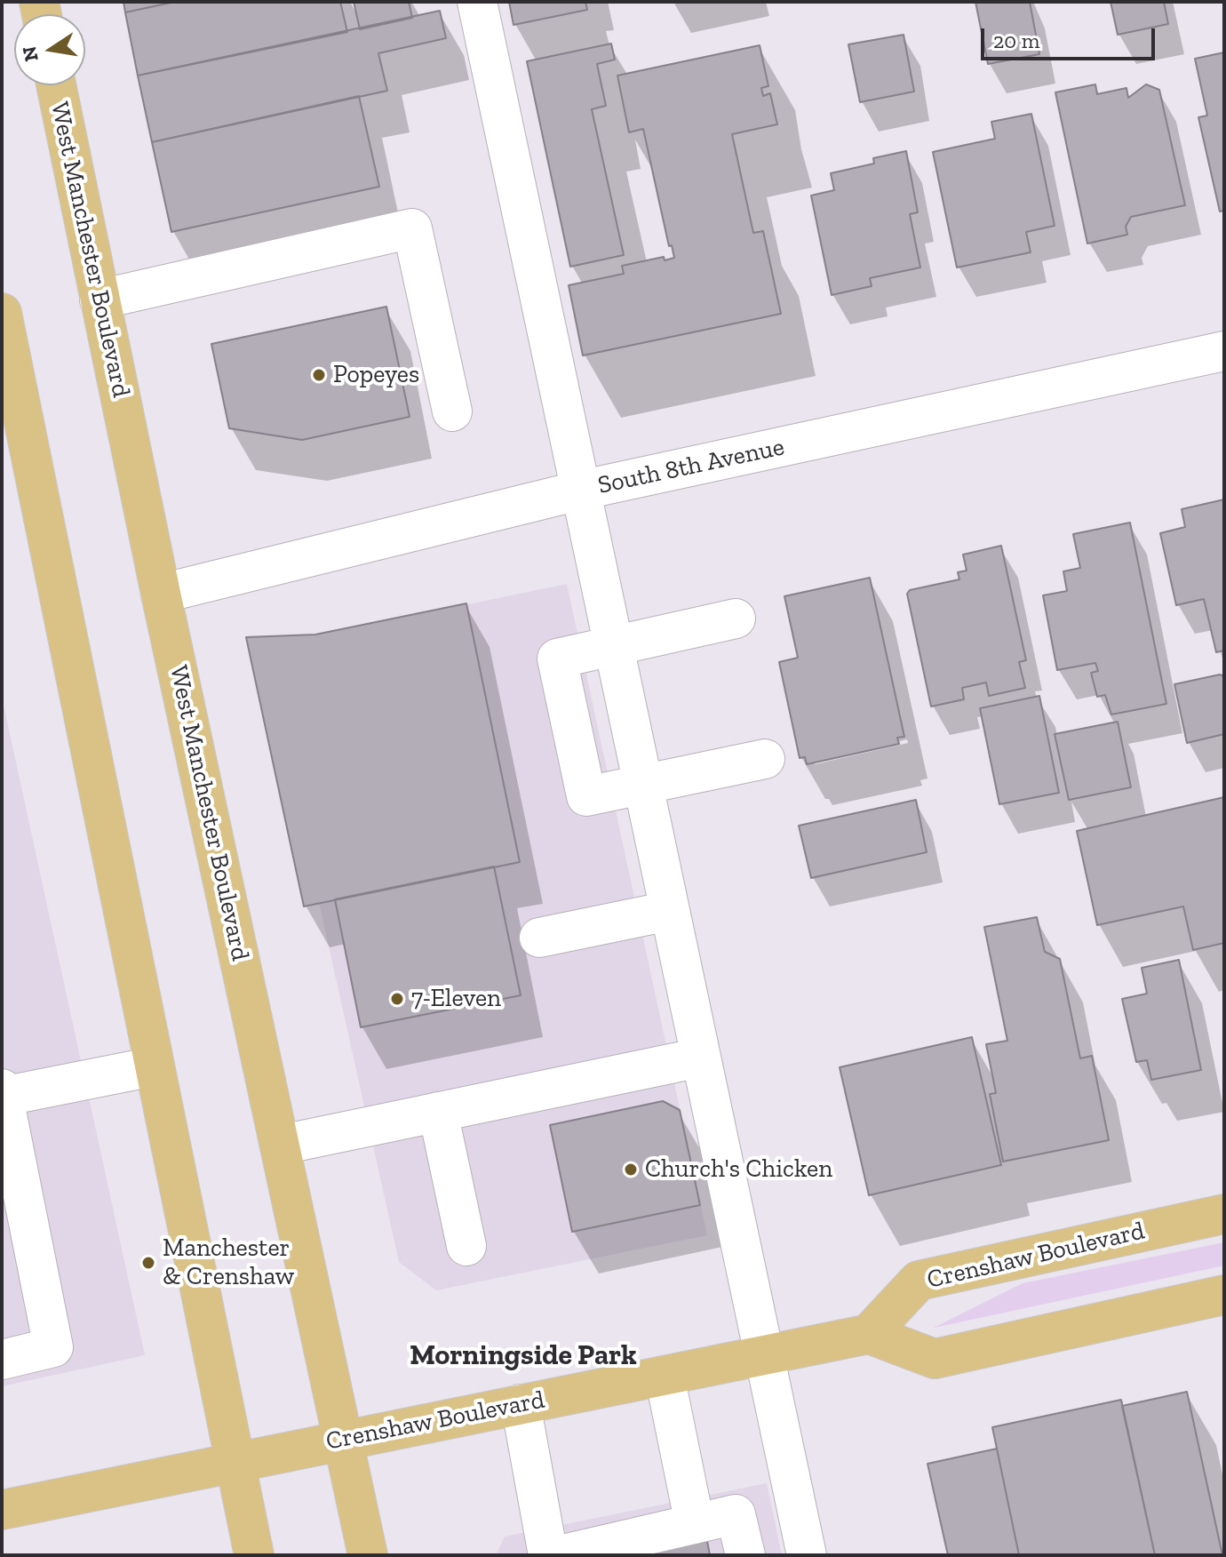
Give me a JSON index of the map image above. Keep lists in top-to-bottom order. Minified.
{"streets":{"main road":["West Manchester Boulevard","Crenshaw Boulevard"],"street":["South 8th Avenue"]},"crossings":[["West Manchester Boulevard","South 8th Avenue"],["West Manchester Boulevard","Crenshaw Boulevard"]],"districts":["Morningside Park"],"places":["Popeyes","7-Eleven","Church's Chicken","Manchester & Crenshaw"],"scale_bar":"20 m","north":"left"}
